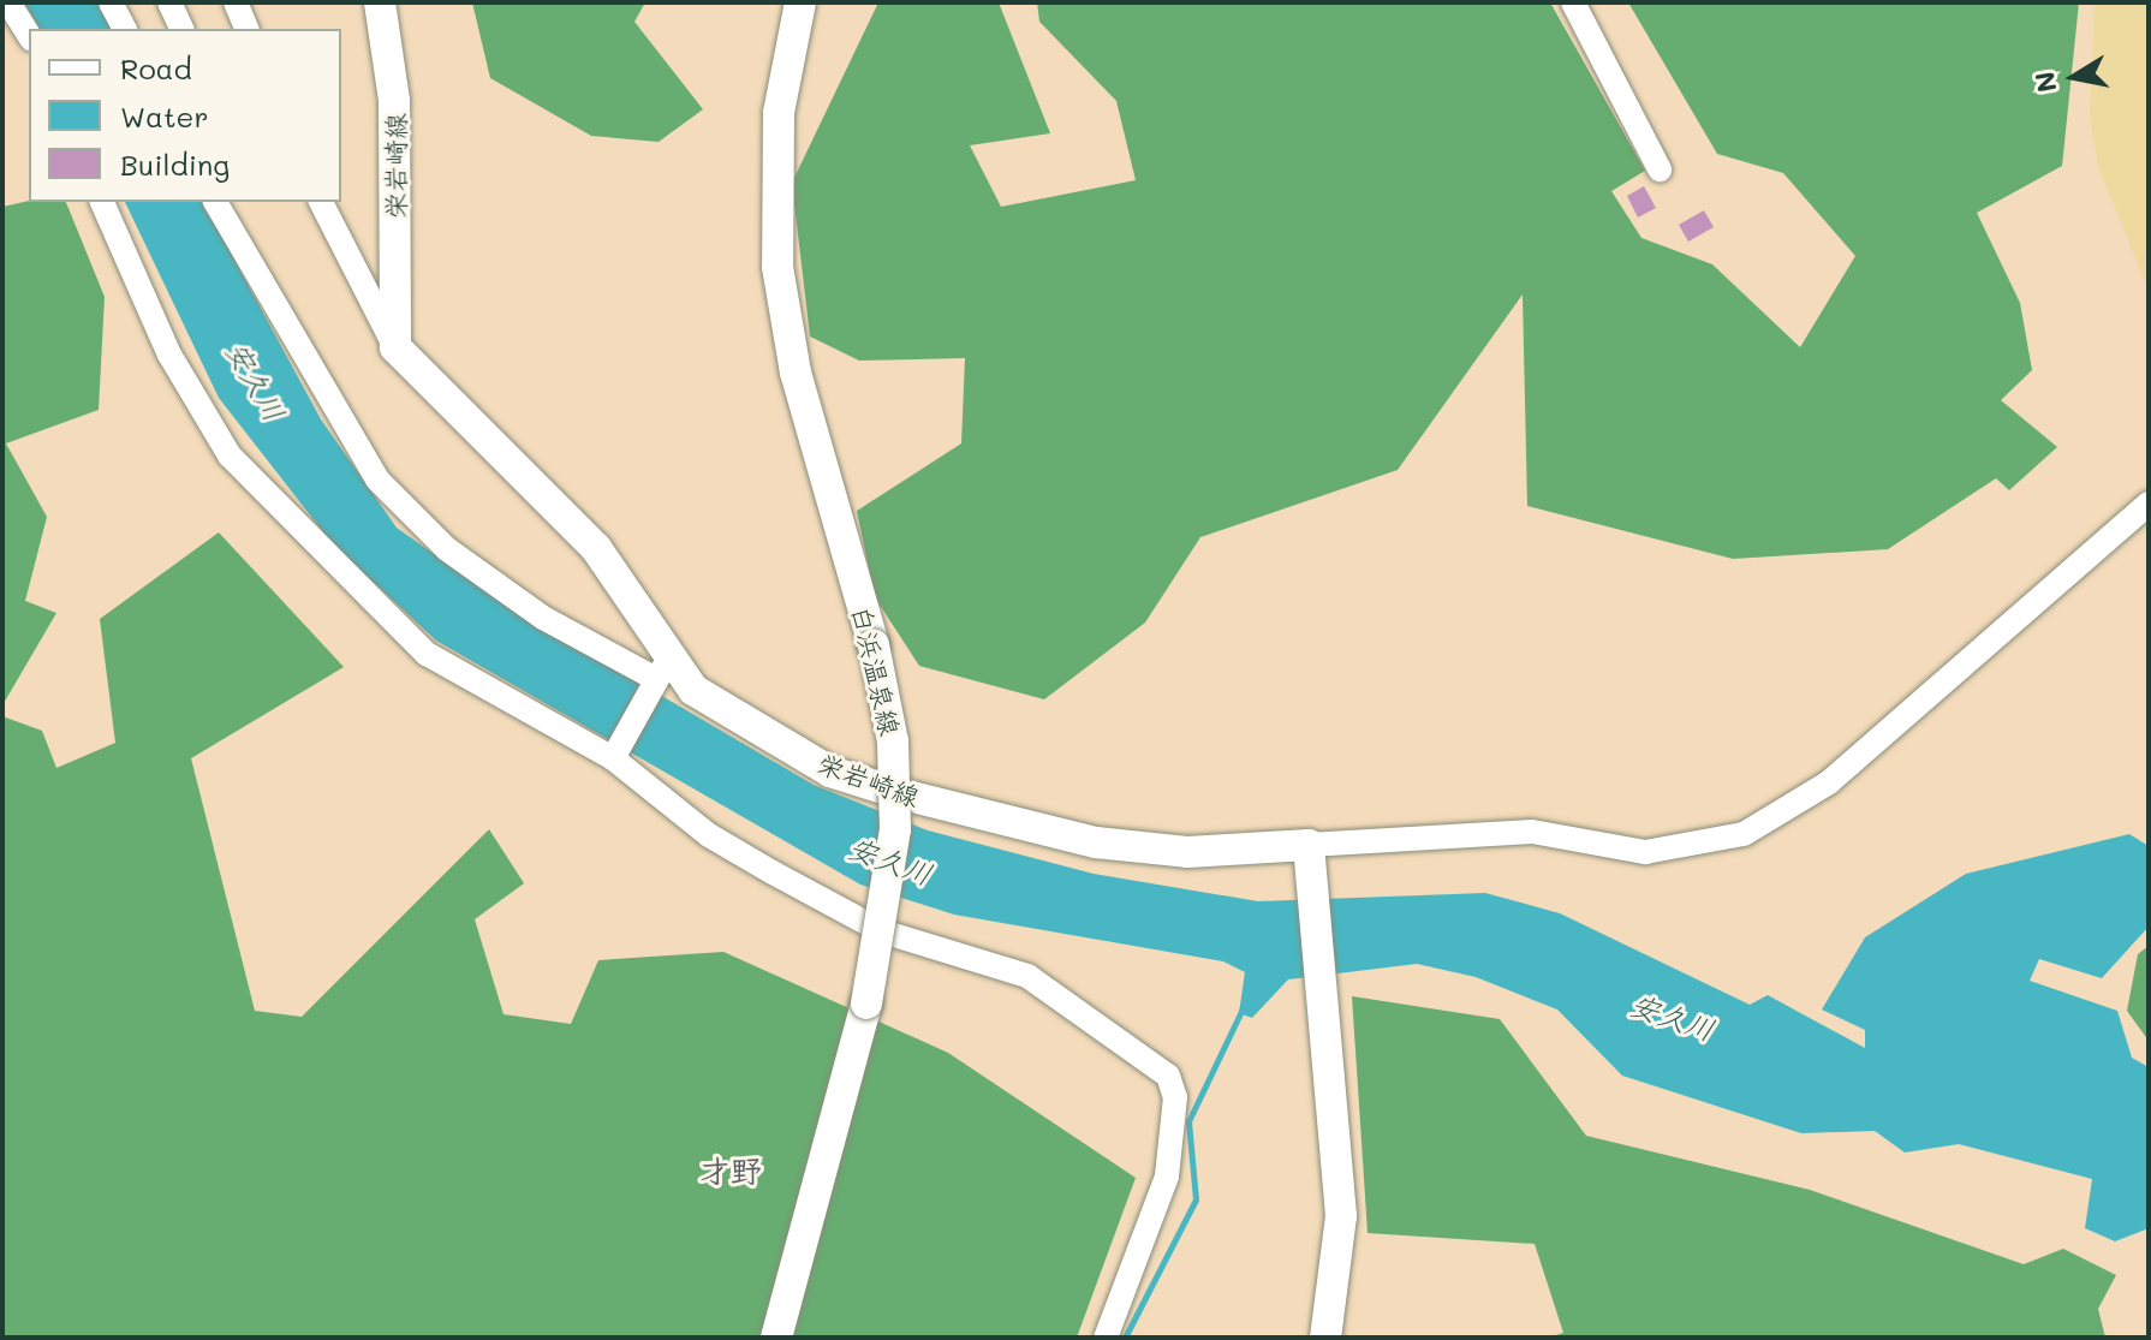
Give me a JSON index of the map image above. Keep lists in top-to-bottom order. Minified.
{"streets":{"main road":["栄岩崎線","白浜温泉線"]},"districts":["才野"],"water":["安久川"],"legend":["Road","Water","Building"],"north":"left"}
